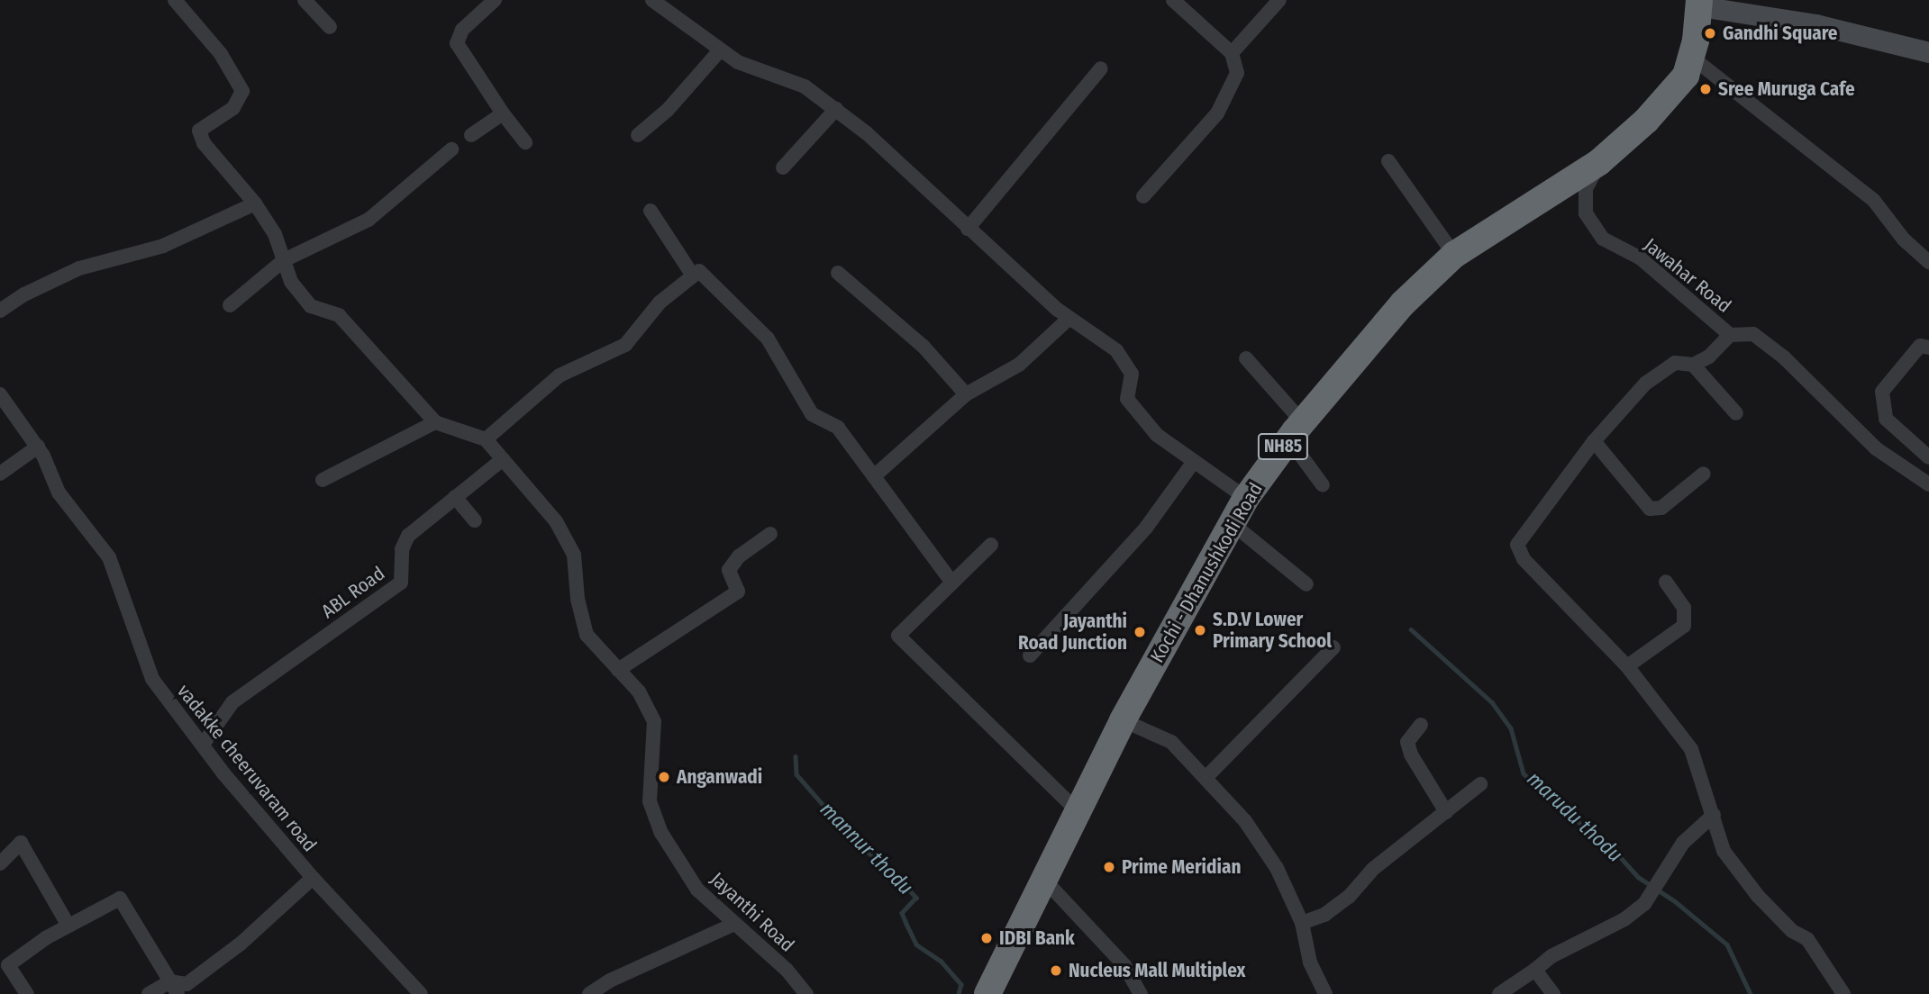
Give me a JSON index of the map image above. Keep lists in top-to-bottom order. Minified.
{"streets":{"highway":["NH85","Kochi - Dhanushkodi Road"],"street":["Jawahar Road","ABL Road","vadakke cheeruvaram road","Jayanthi Road"]},"crossings":[["Jawahar Road","Kochi - Dhanushkodi Road"],["ABL Road","vadakke cheeruvaram road"],["ABL Road","Jayanthi Road"]],"water":["marudu thodu","mannur thodu"],"places":["Gandhi Square","Sree Muruga Cafe","S.D.V Lower Primary School","Jayanthi Road Junction","Anganwadi","Prime Meridian","IDBI Bank","Nucleus Mall Multiplex"]}
